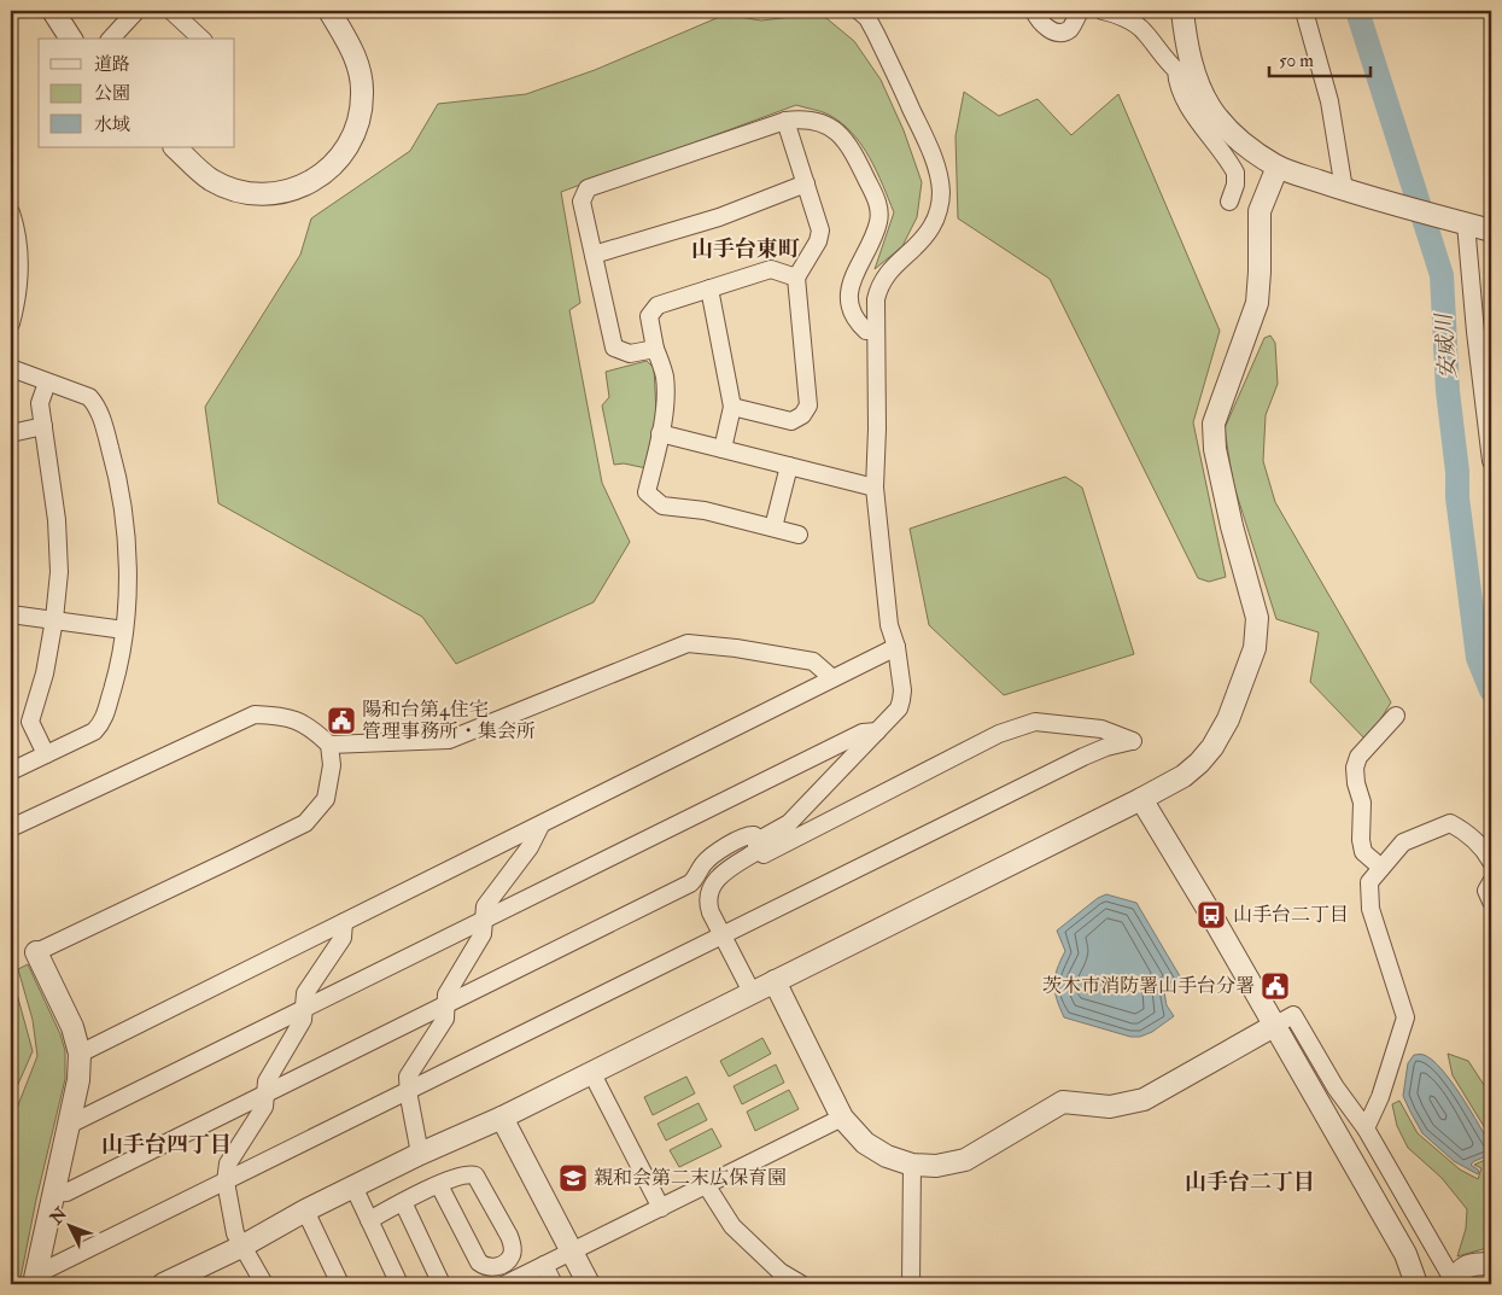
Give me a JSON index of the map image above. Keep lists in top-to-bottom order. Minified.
{"districts":["山手台東町","山手台四丁目","山手台二丁目"],"water":["安威川"],"places":{"public building":["陽和台第4住宅 管理事務所・集会所","茨木市消防署山手台分署"],"bus stop":["山手台二丁目"],"school or university":["親和会第二末広保育園"]},"legend":["道路","公園","水域"],"scale_bar":"50 m","north":"top left"}
